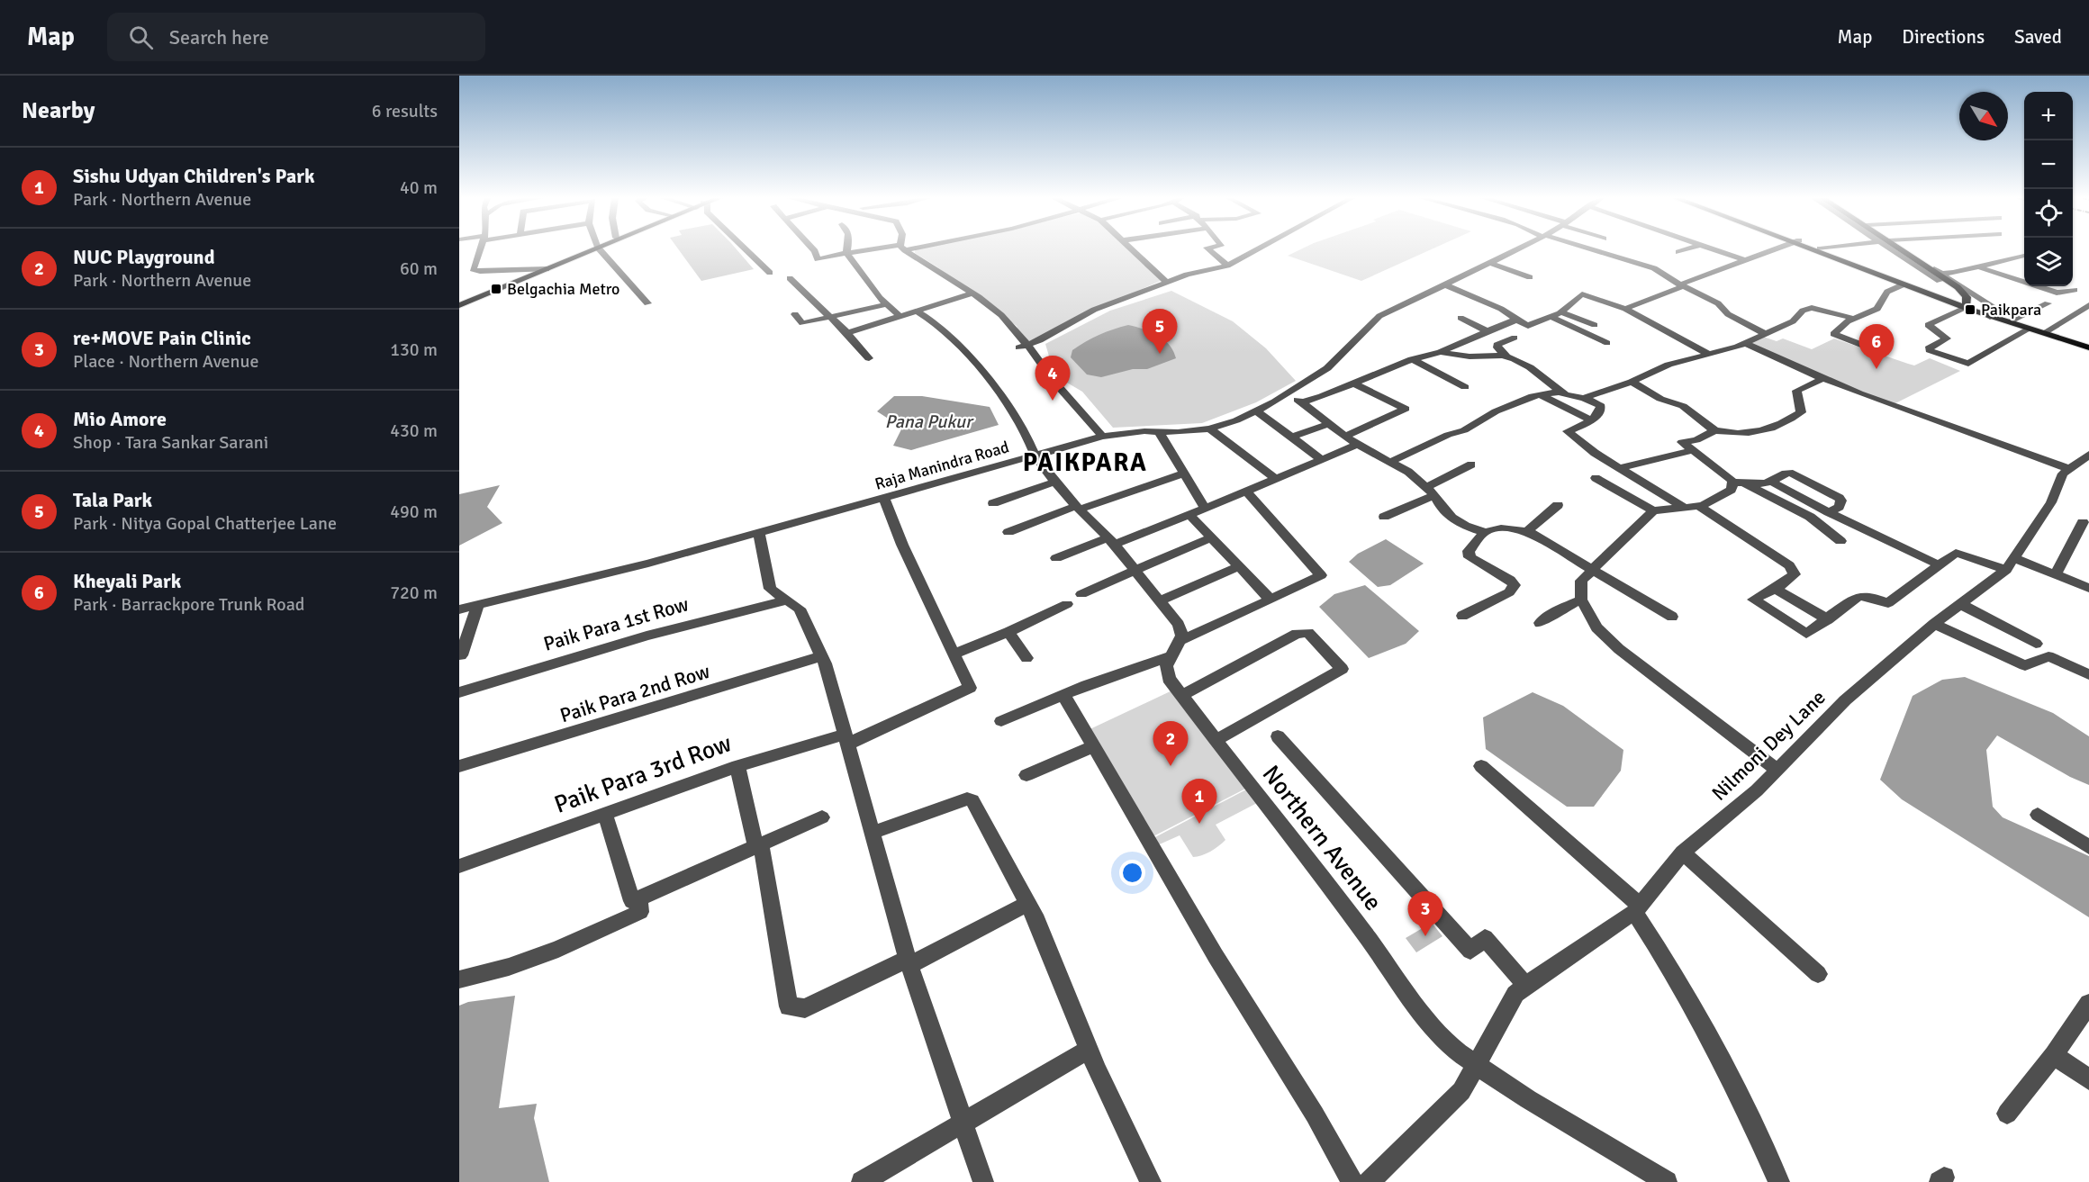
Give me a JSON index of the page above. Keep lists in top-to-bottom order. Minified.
{"streets":{"street":["Raja Manindra Road","Paik Para 1st Row","Paik Para 2nd Row","Nilmoni Dey Lane","Paik Para 3rd Row","Northern Avenue"]},"crossings":[["Nilmoni Dey Lane","Northern Avenue"]],"districts":["PAIKPARA"],"water":["Pana Pukur"],"places":{"transit":["Belgachia Metro","Paikpara"]},"north":"bottom right","page":{"header":"Map","search":"Search here","nav":["Map","Directions","Saved"],"heading":["Nearby","6 results"],"map_buttons":["+","−"],"list":[{"mark":"1","name":"Sishu Udyan Children's Park","note":"Park · Northern Avenue","value":"40 m"},{"mark":"2","name":"NUC Playground","note":"Park · Northern Avenue","value":"60 m"},{"mark":"3","name":"re+MOVE Pain Clinic","note":"Place · Northern Avenue","value":"130 m"},{"mark":"4","name":"Mio Amore","note":"Shop · Tara Sankar Sarani","value":"430 m"},{"mark":"5","name":"Tala Park","note":"Park · Nitya Gopal Chatterjee Lane","value":"490 m"},{"mark":"6","name":"Kheyali Park","note":"Park · Barrackpore Trunk Road","value":"720 m"}],"pins":["5","6","4","2","1","3"]}}
